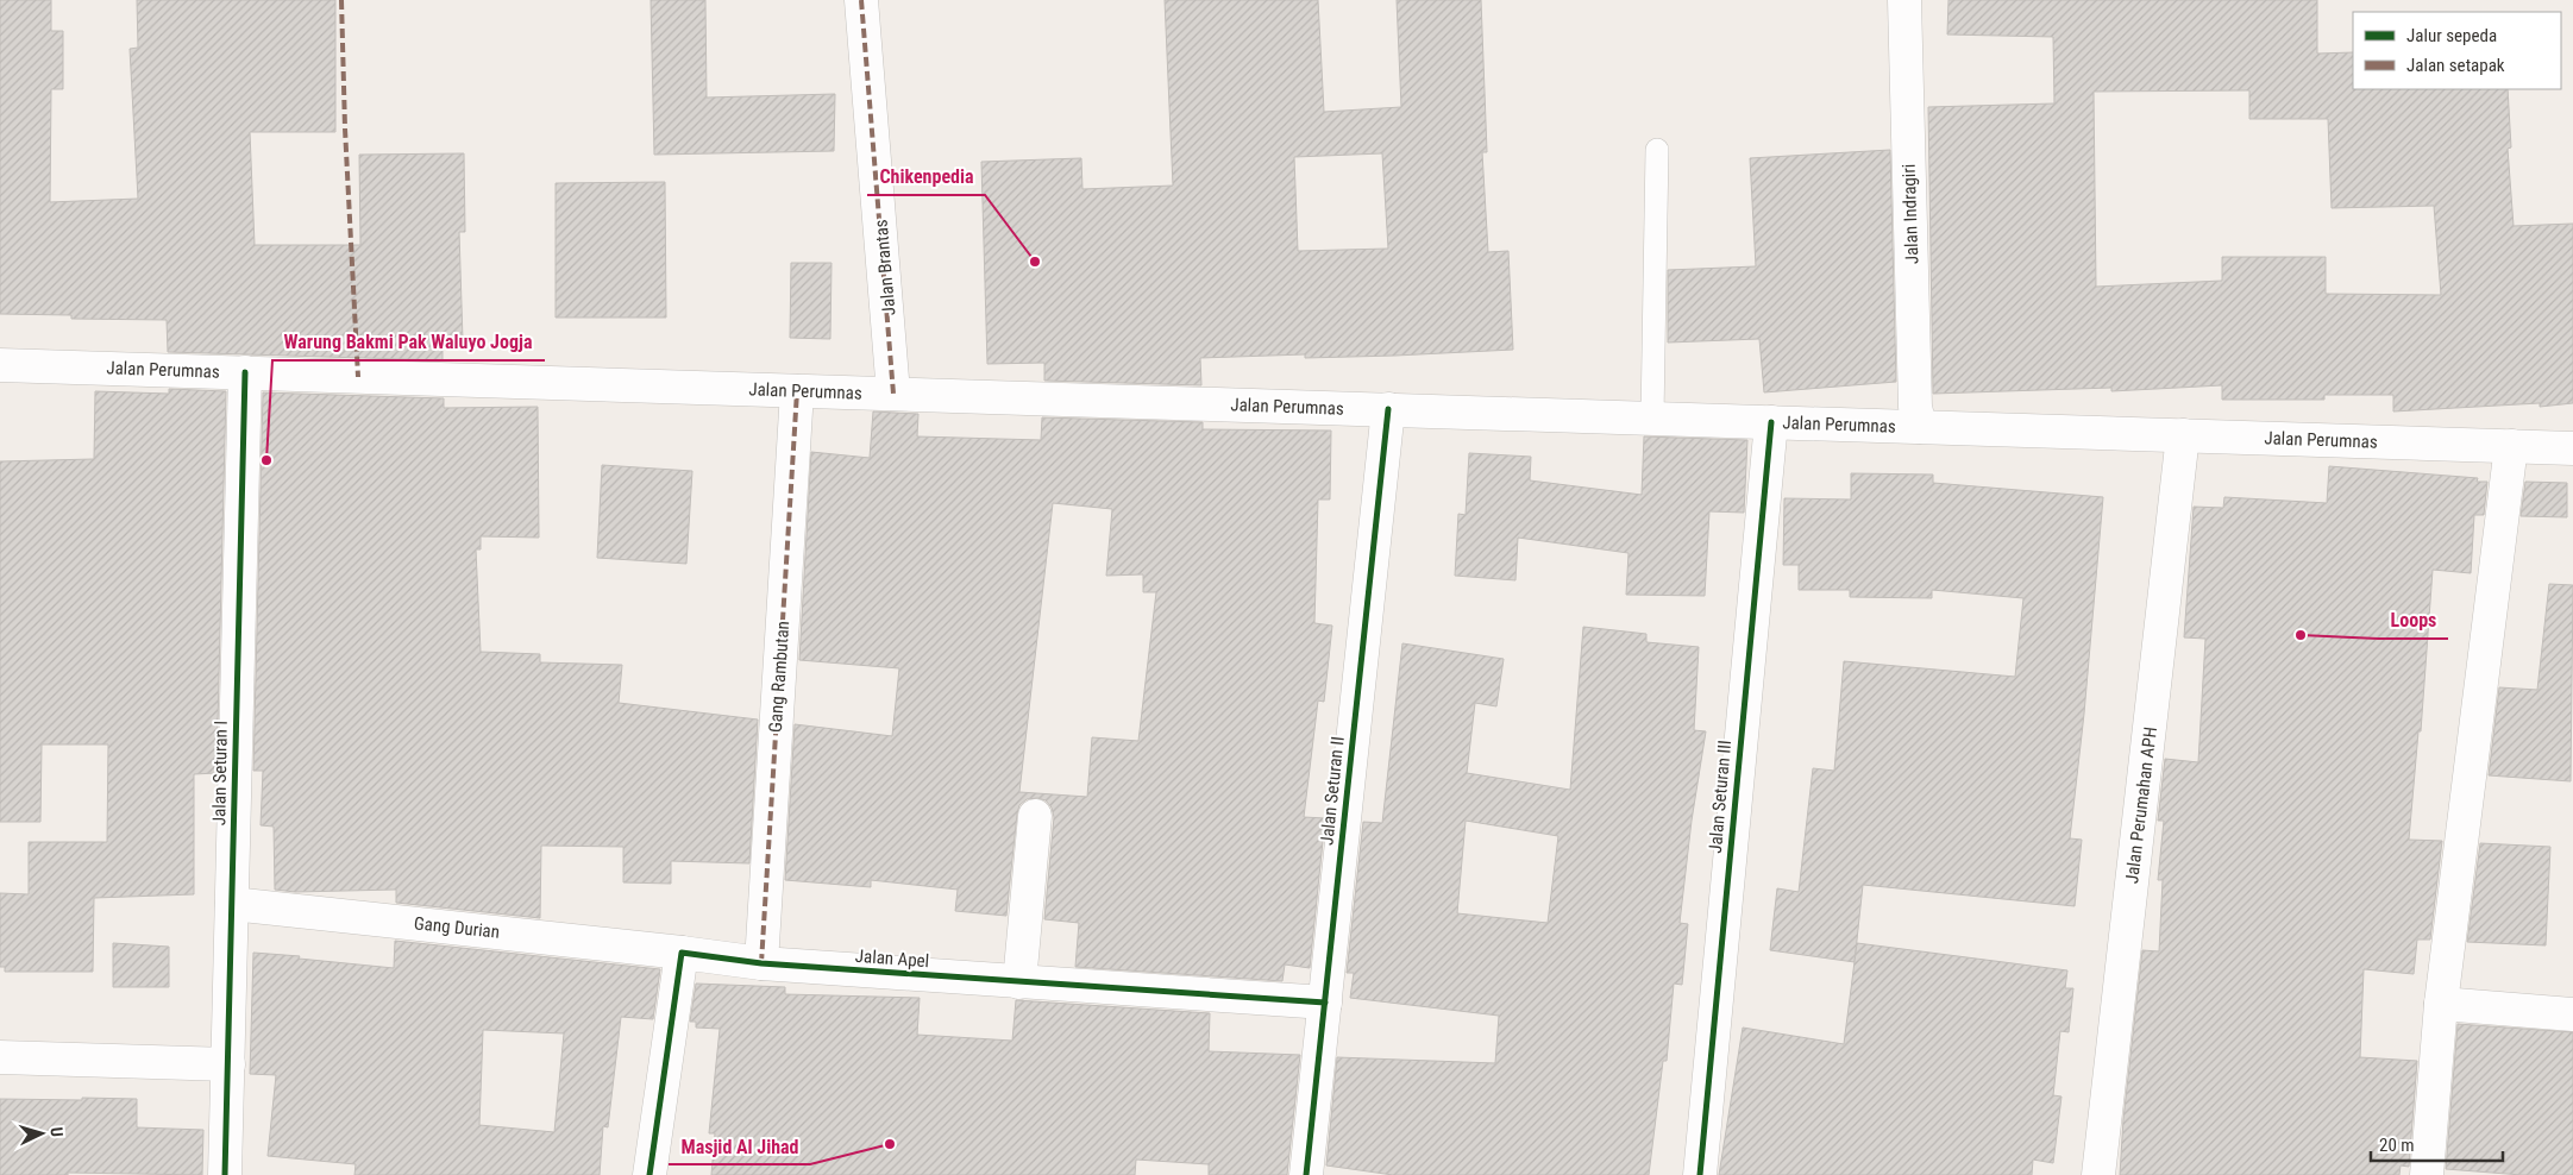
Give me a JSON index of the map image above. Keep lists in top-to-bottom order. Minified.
{"streets":{"street":["Jalan Indragiri","Jalan Brantas","Jalan Perumnas","Gang Rambutan","Jalan Seturan I","Jalan Seturan II","Jalan Seturan III","Jalan Perumahan APH","Gang Durian","Jalan Apel"]},"crossings":[["Jalan Indragiri","Jalan Perumnas"],["Jalan Brantas","Jalan Perumnas"],["Jalan Perumnas","Gang Rambutan"],["Jalan Perumnas","Jalan Seturan I"],["Jalan Perumnas","Jalan Seturan II"],["Jalan Perumnas","Jalan Seturan III"],["Jalan Perumnas","Jalan Perumahan APH"],["Gang Rambutan","Jalan Apel"],["Jalan Seturan I","Gang Durian"],["Jalan Seturan II","Jalan Apel"],["Gang Durian","Jalan Apel"]],"places":["Chikenpedia","Warung Bakmi Pak Waluyo Jogja","Loops","Masjid Al Jihad"],"legend":["Jalur sepeda","Jalan setapak"],"scale_bar":"20 m","north":"right"}
